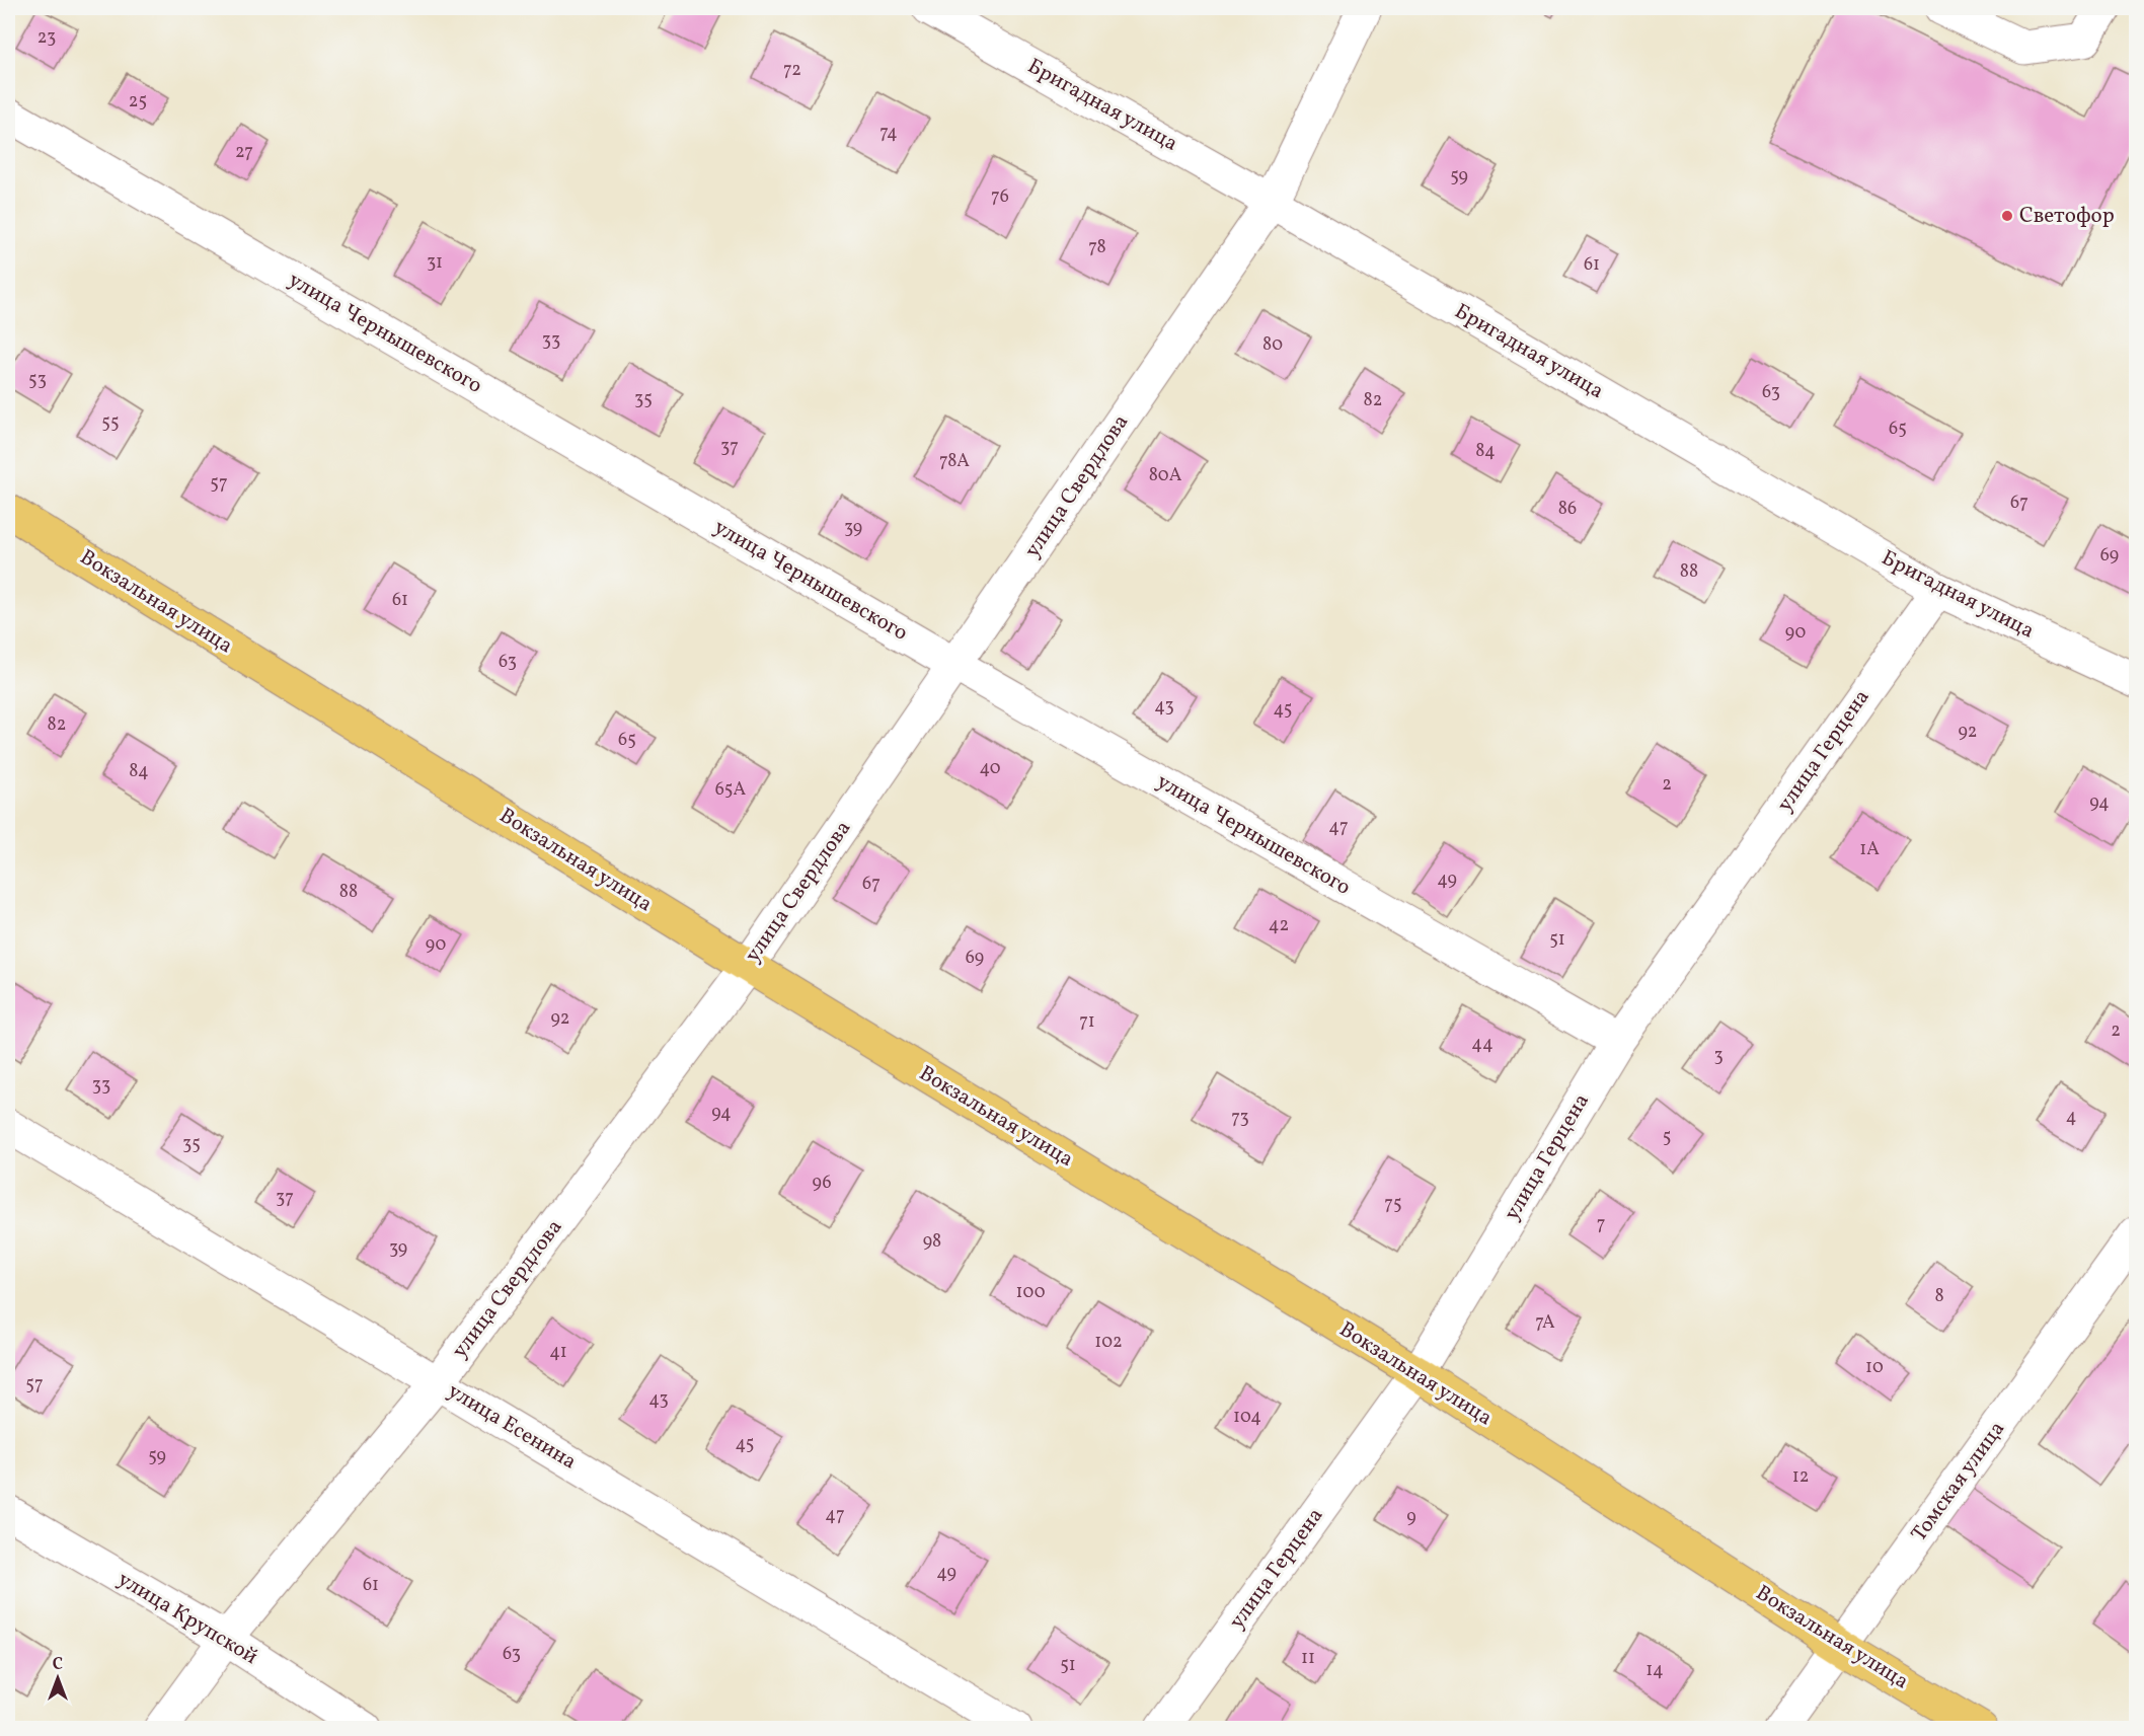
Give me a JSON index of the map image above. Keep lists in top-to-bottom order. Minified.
{"streets":{"main road":["Вокзальная улица"],"street":["Бригадная улица","улица Чернышевского","улица Свердлова","улица Герцена","улица Есенина","Томская улица","улица Крупской"]},"crossings":[["Бригадная улица","улица Свердлова"],["Бригадная улица","улица Герцена"],["улица Чернышевского","улица Свердлова"],["улица Чернышевского","улица Герцена"],["улица Свердлова","Вокзальная улица"],["улица Свердлова","улица Есенина"],["улица Свердлова","улица Крупской"],["Вокзальная улица","улица Герцена"],["Вокзальная улица","Томская улица"]],"places":["Светофор"],"house_numbers":["23","72","25","74","27","59","76","78","31","61","33","80","53","63","35","82","55","65","37","84","78А","80А","57","67","86","39","69","88","61","90","63","43","45","82","92","65","40","84","2","65А","94","47","1А","49","67","88","42","51","90","69","92","71","2","44","3","33","94","4","73","5","35","96","37","75","7","98","39","100","8","7А","102","41","10","57","43","104","45","59","12","47","9","49","61","63","11","51","14"],"north":"top"}
